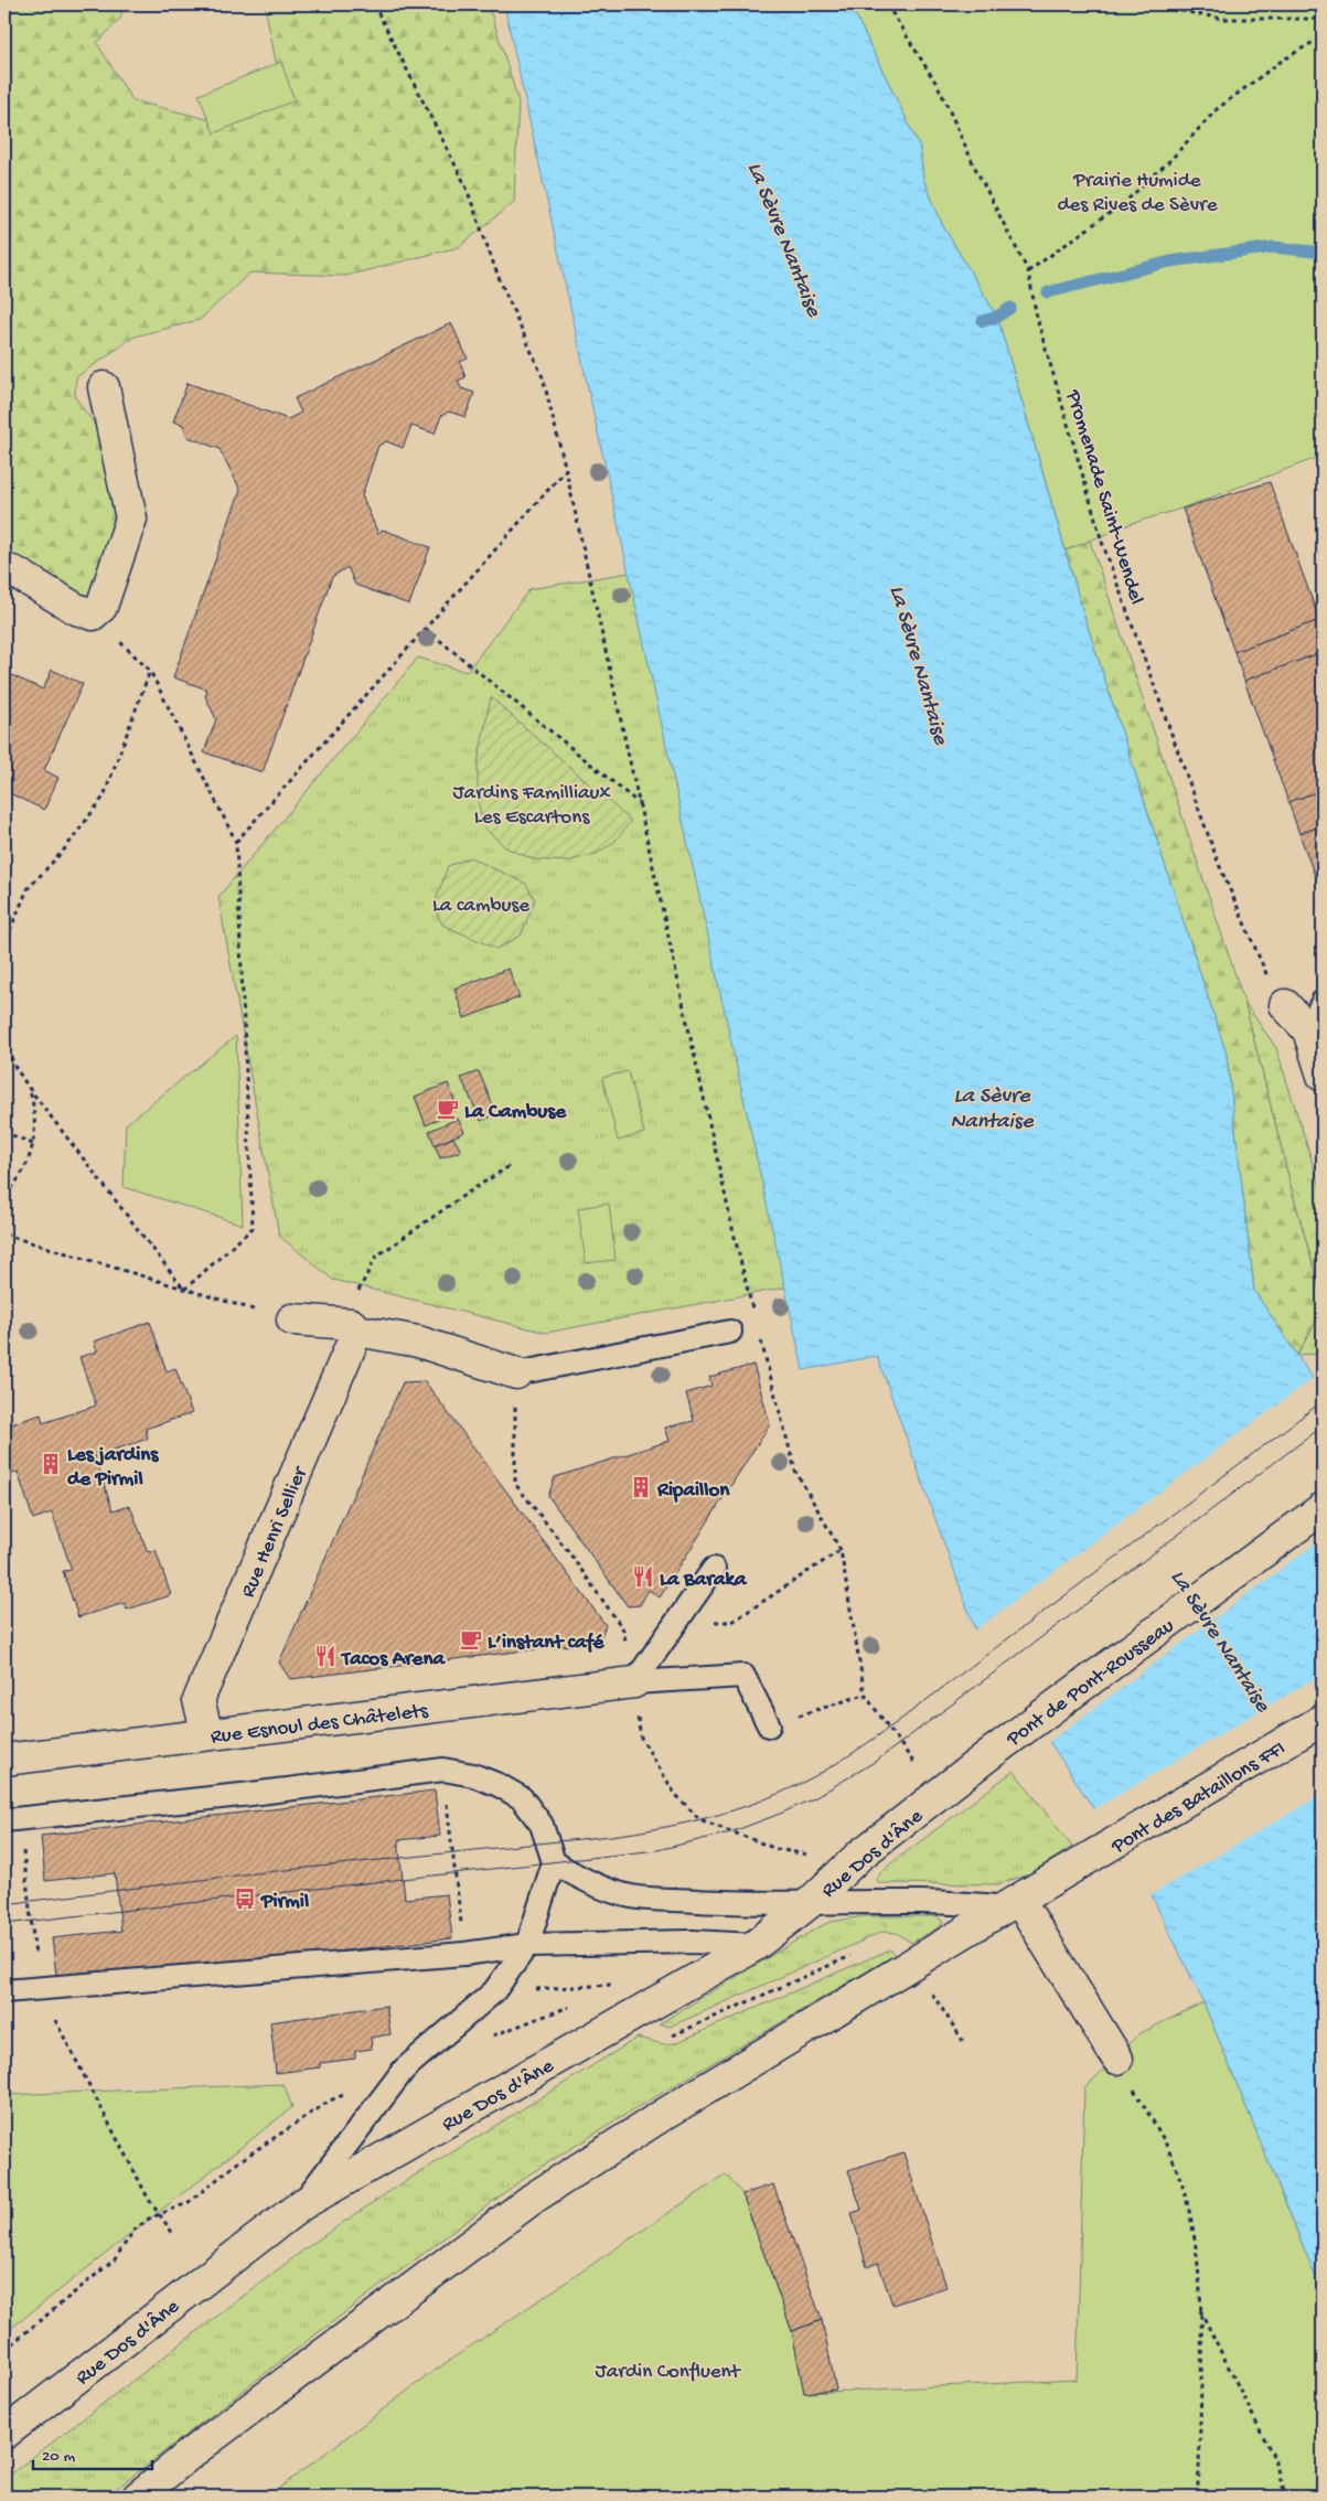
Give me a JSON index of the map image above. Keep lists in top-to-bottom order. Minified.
{"streets":{"main road":["Rue Henri Sellier","Pont de Pont-Rousseau","Rue Esnoul des Châtelets","Pont des Bataillons FFI","Rue Dos d'Âne"],"path":["Promenade Saint-Wendel"]},"crossings":[["Rue Henri Sellier","Rue Esnoul des Châtelets"],["Pont de Pont-Rousseau","Rue Dos d'Âne"]],"water":["La Sèvre Nantaise"],"parks":["Prairie Humide des Rives de Sèvre","Jardins Familliaux Les Escartons","La cambuse","Jardin Confluent"],"places":{"cafe":["La Cambuse","L’instant café"],"building":["Les jardins de Pirmil","Ripaillon"],"restaurant":["La Baraka","Tacos Arena"],"bus stop":["Pirmil"]},"scale_bar":"20 m"}
